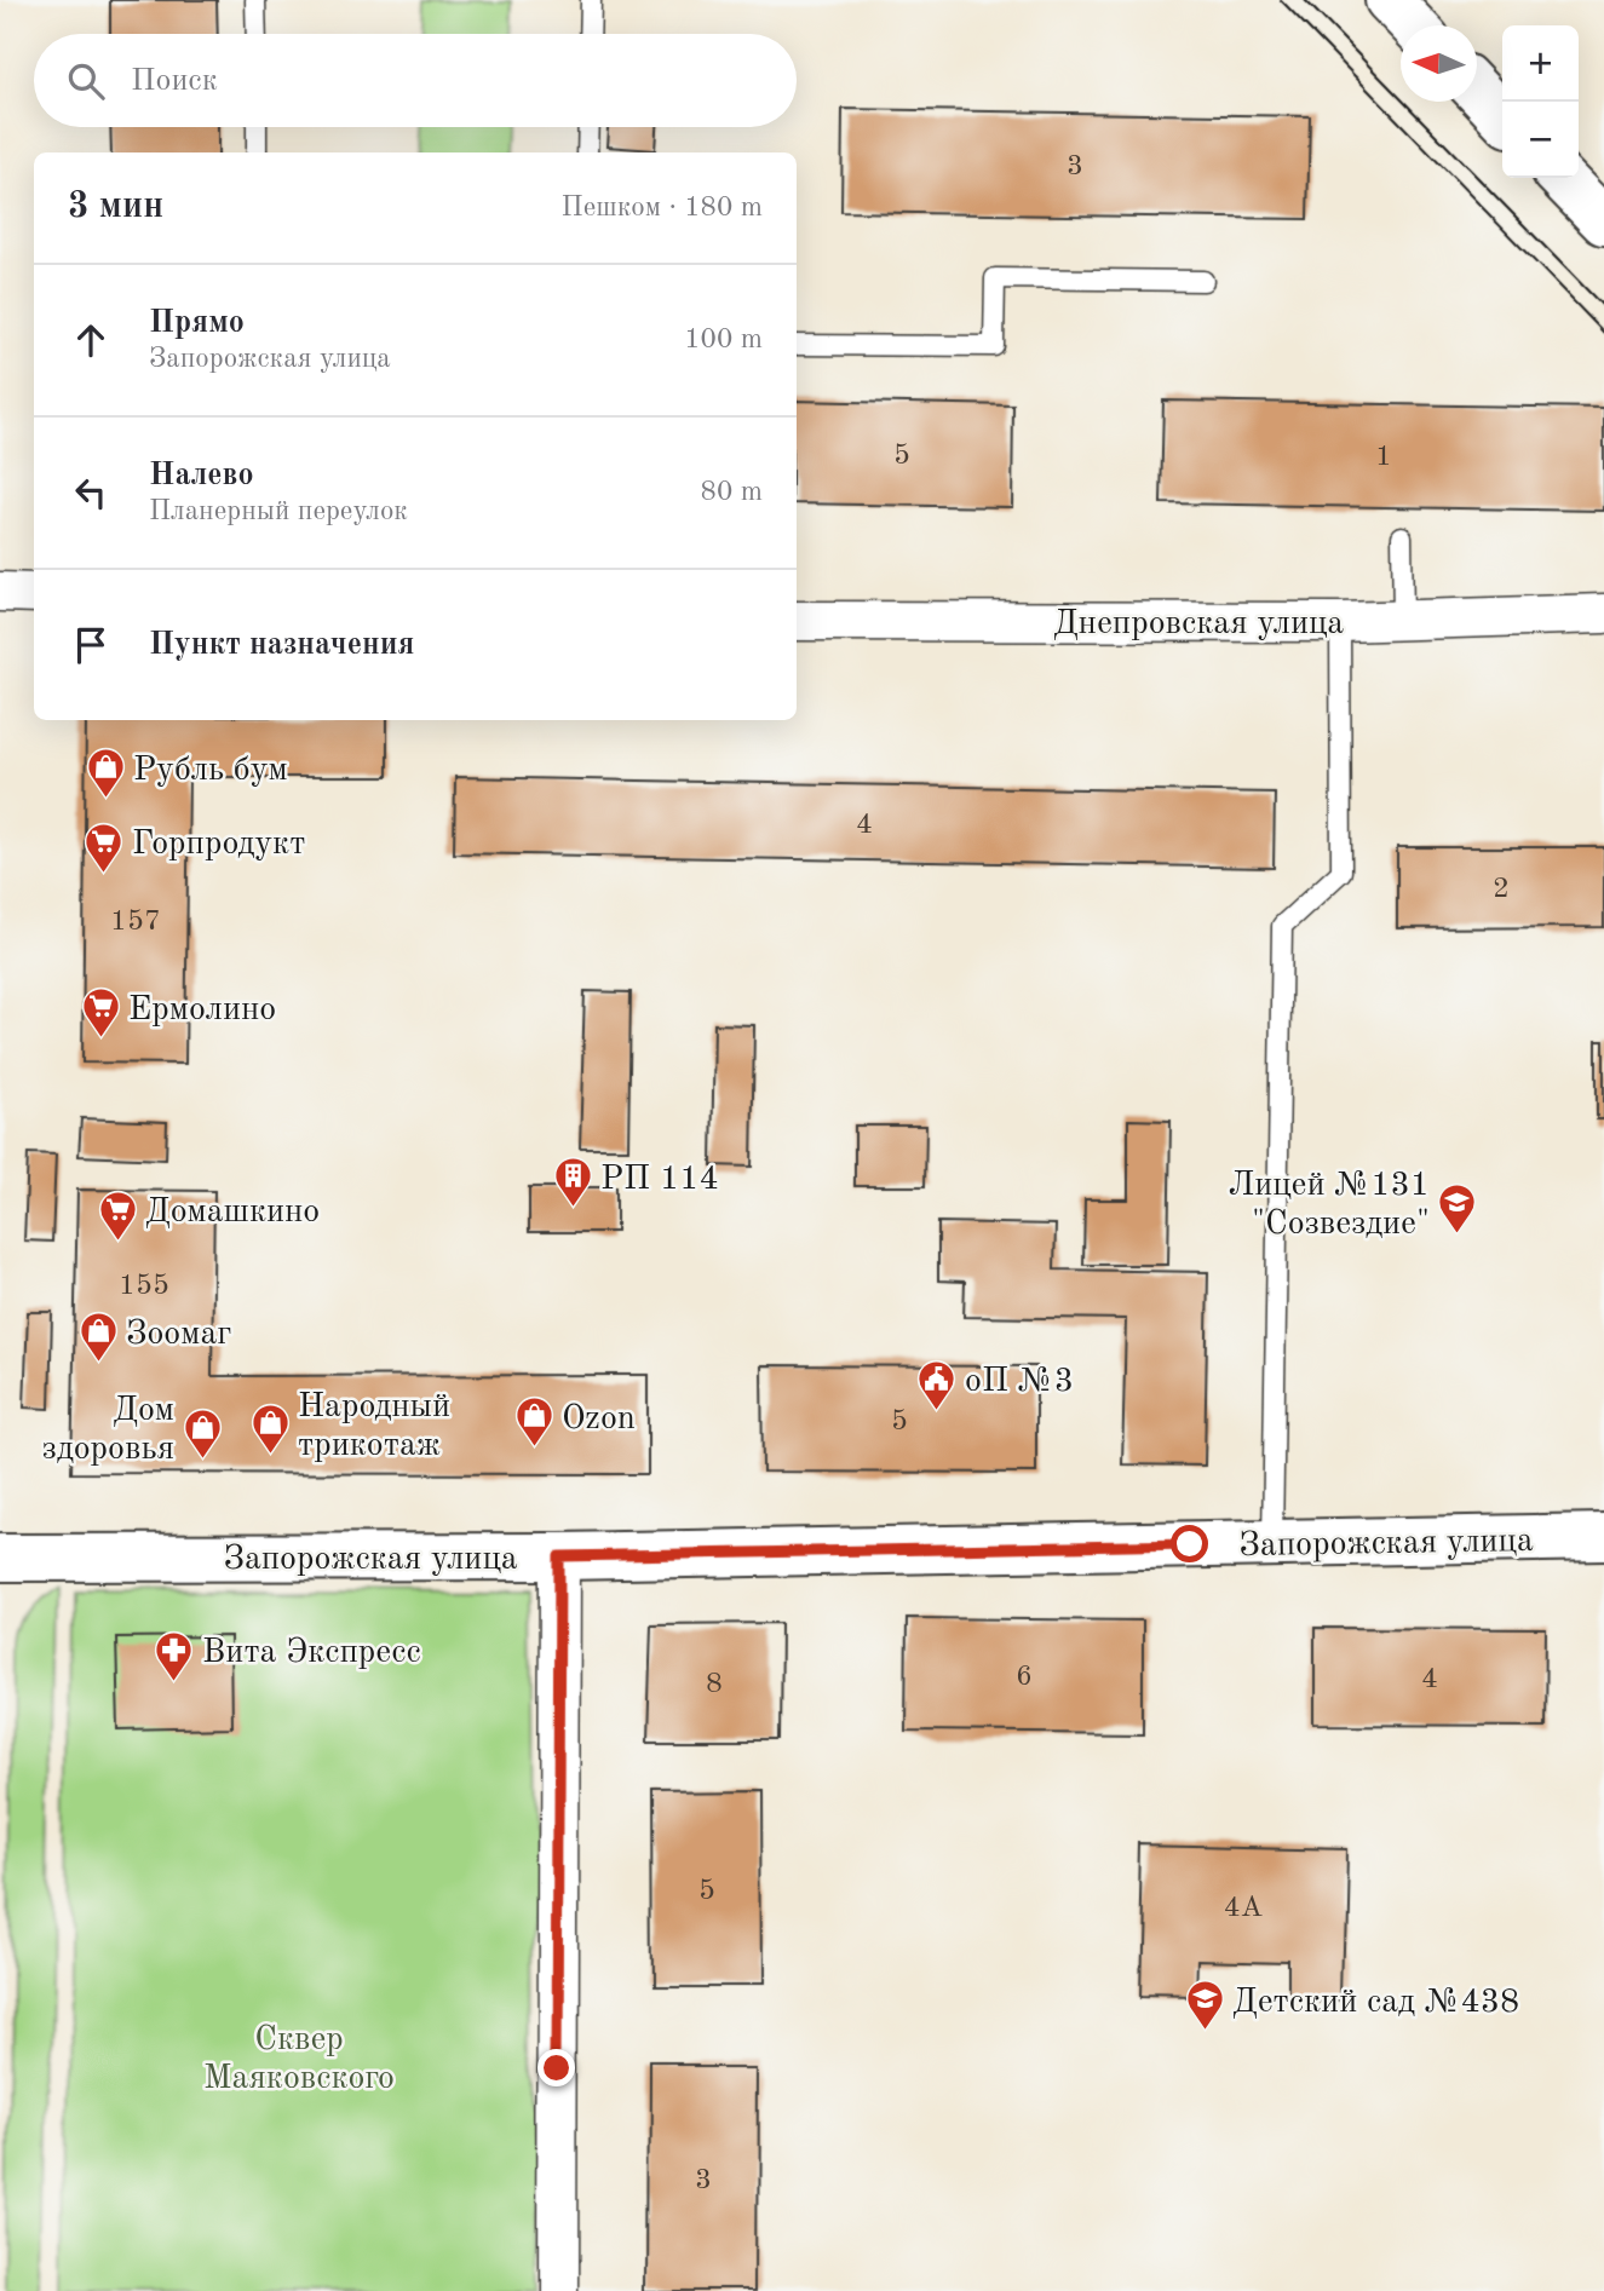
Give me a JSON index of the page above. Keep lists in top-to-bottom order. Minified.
{"streets":{"street":["Днепровская улица","Запорожская улица"]},"parks":["Сквер Маяковского"],"places":{"shop":["Рубль бум","Зоомаг","Ozon","Народный трикотаж","Дом здоровья"],"supermarket":["Горпродукт","Ермолино","Домашкино"],"building":["РП 114"],"school or university":["Лицей №131 \"Созвездие\"","Детский сад №438"],"public building":["оП №3"],"pharmacy":["Вита Экспресс"]},"house_numbers":["3","5","1","4","2","157","155","5","6","4","8","5","4А","3"],"north":"left","page":{"map_buttons":["+","−"],"search":"Поиск","heading":["3 мин","Пешком · 180 m"],"list":[["Прямо","Запорожская улица","100 m"],["Налево","Планерный переулок","80 m"],"Пункт назначения"]}}
